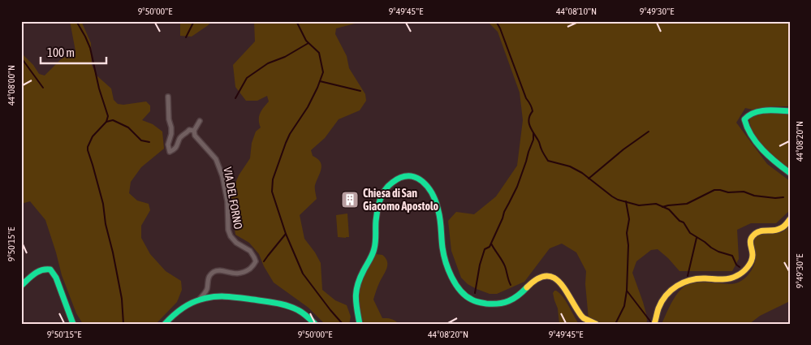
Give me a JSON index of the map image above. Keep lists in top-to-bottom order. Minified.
{"streets":{"street":["VIA DEL FORNO"]},"places":{"building":["Chiesa di San Giacomo Apostolo"]},"scale_bar":"100 m","coordinates":["9°50'00\"E","9°49'45\"E","44°08'10\"N","9°49'30\"E","44°08'00\"N","44°08'20\"N","9°50'15\"E"]}
